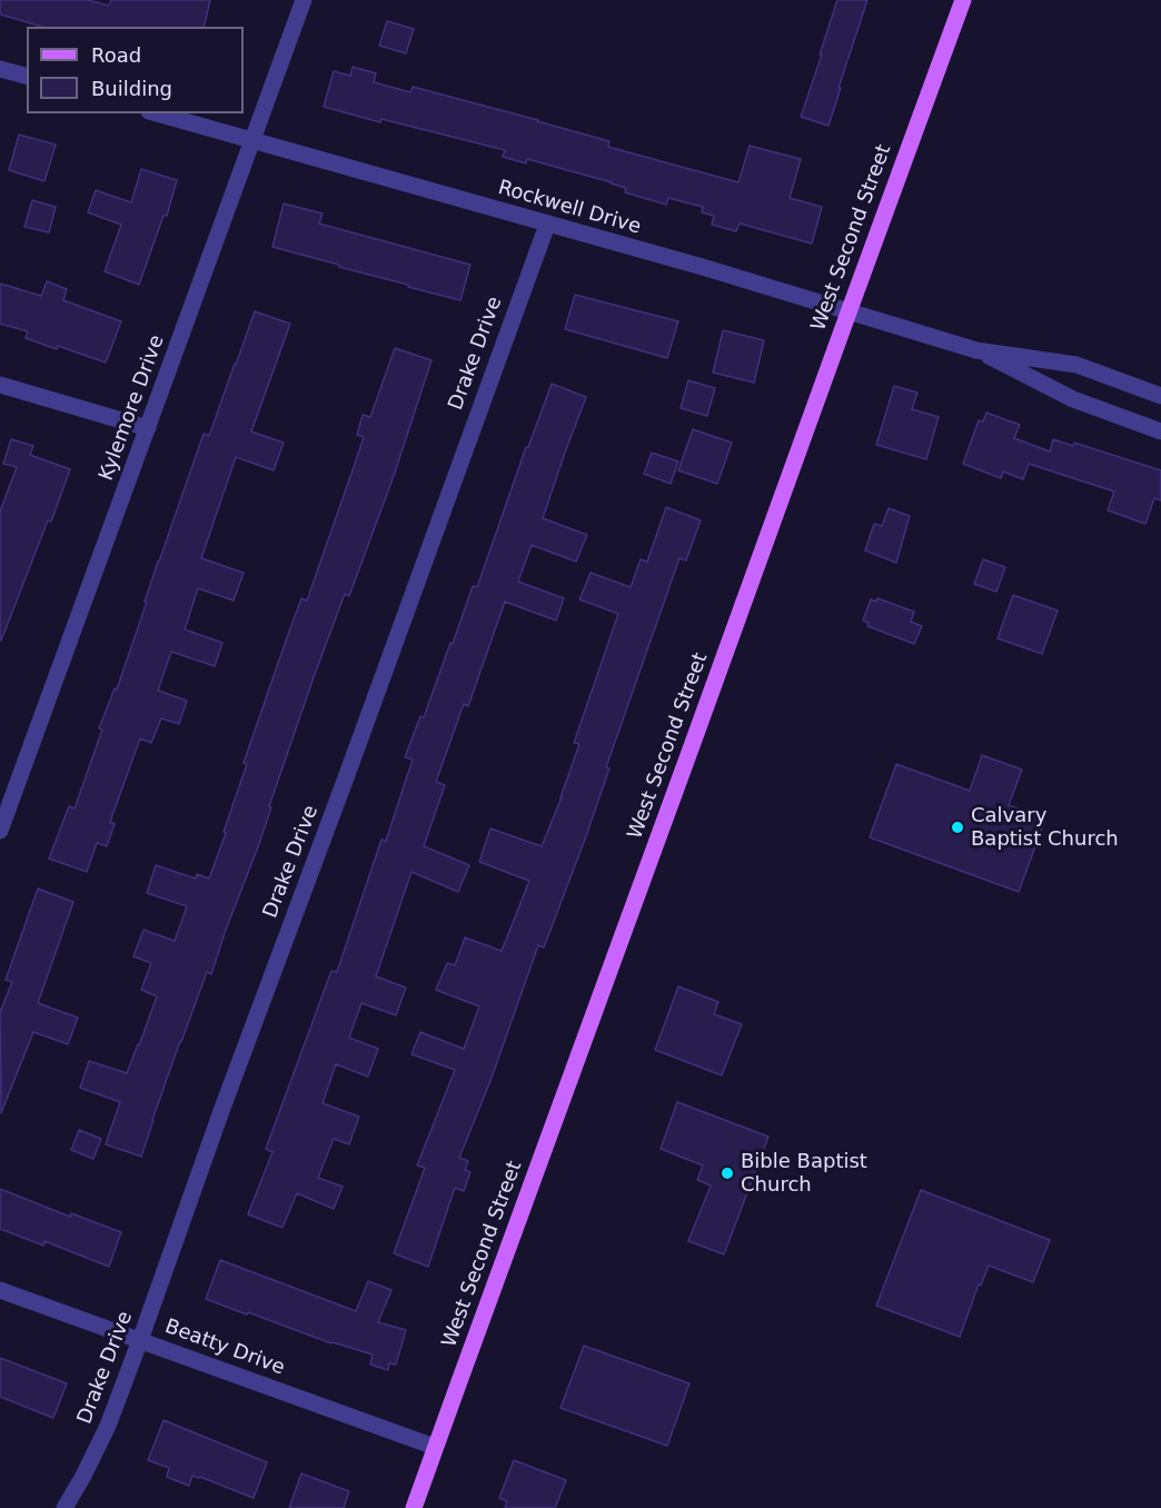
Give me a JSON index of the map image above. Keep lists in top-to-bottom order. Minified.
{"streets":{"main road":["West Second Street"],"street":["Rockwell Drive","Drake Drive","Kylemore Drive","Beatty Drive"]},"crossings":[["Rockwell Drive","West Second Street"],["Rockwell Drive","Drake Drive"],["Rockwell Drive","Kylemore Drive"],["West Second Street","Beatty Drive"],["Drake Drive","Beatty Drive"]],"places":["Calvary Baptist Church","Bible Baptist Church"],"legend":["Road","Building"]}
